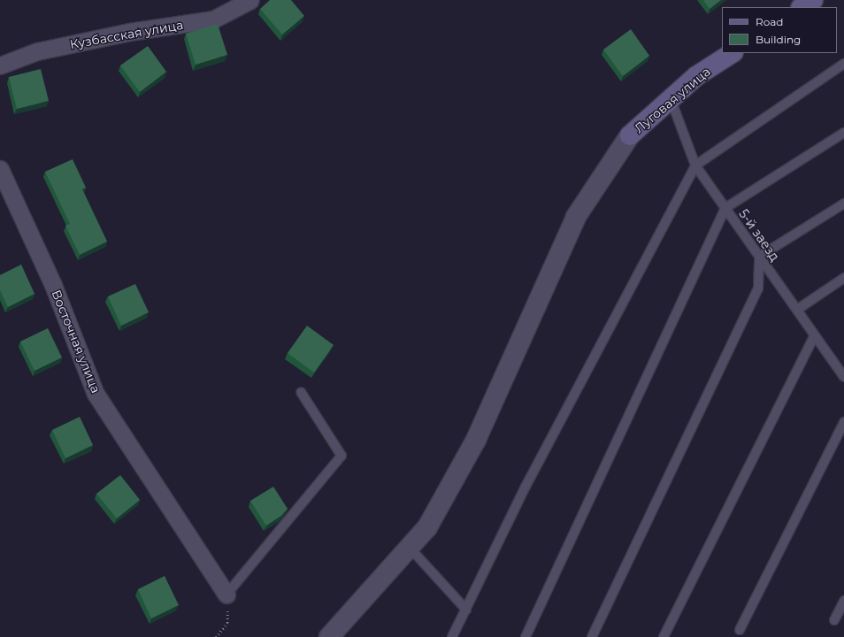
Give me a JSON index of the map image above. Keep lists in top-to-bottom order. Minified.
{"streets":{"main road":["Луговая улица"],"street":["Кузбасская улица","Восточная улица"],"lane":["5-й заезд"]},"crossings":[["Луговая улица","5-й заезд"]],"legend":["Road","Building"]}
